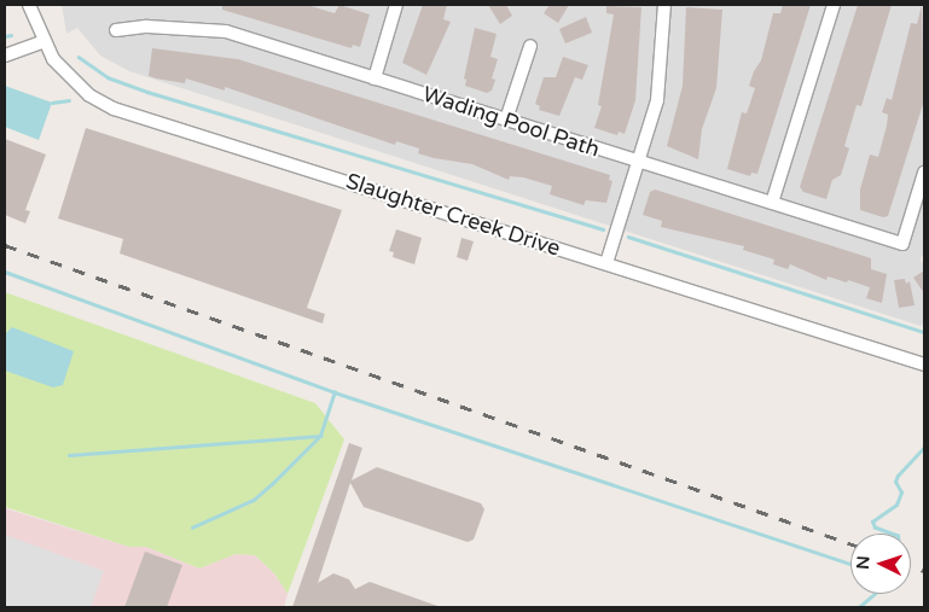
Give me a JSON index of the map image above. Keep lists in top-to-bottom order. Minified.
{"streets":{"street":["Wading Pool Path","Slaughter Creek Drive"]},"north":"left"}
